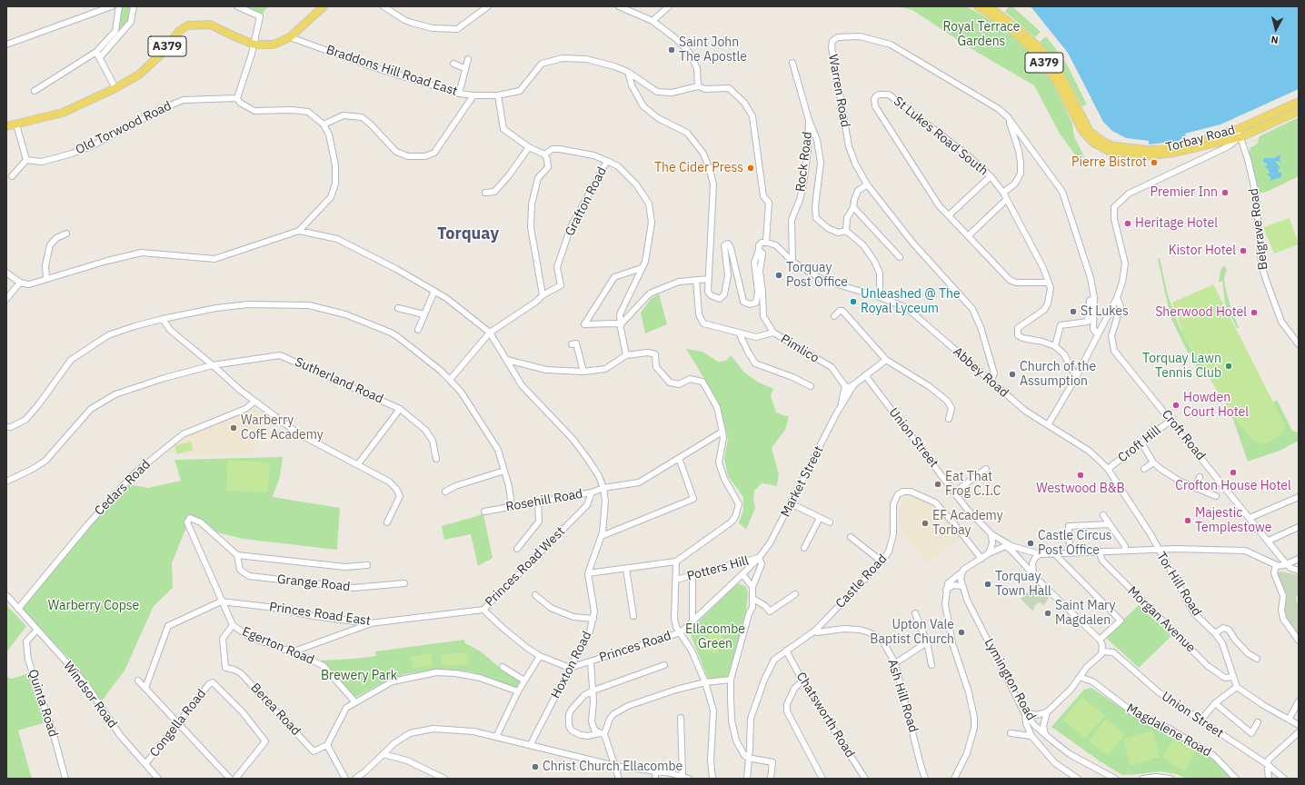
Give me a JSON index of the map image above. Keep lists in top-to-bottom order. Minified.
{"streets":{"main road":["A379","Torbay Road"],"street":["Braddons Hill Road East","Warren Road","Old Torwood Road","St Lukes Road South","Rock Road","Grafton Road","Belgrave Road","Pimlico","Abbey Road","Sutherland Road","Croft Road","Union Street","Croft Hill","Market Street","Cedars Road","Rosehill Road","Princes Road West","Potters Hill","Castle Road","Grange Road","Tor Hill Road","Princes Road East","Morgan Avenue","Egerton Road","Princes Road","Hoxton Road","Lymington Road","Windsor Road","Ash Hill Road","Quinta Road","Berea Road","Chatsworth Road","Congella Road","Magdalene Road"]},"crossings":[["A379","Braddons Hill Road East"],["Warren Road","Abbey Road"],["Torbay Road","Belgrave Road"],["Rock Road","Abbey Road"],["Pimlico","Market Street"],["Abbey Road","Croft Hill"],["Abbey Road","Tor Hill Road"],["Croft Road","Croft Hill"],["Union Street","Market Street"],["Union Street","Tor Hill Road"],["Market Street","Potters Hill"],["Market Street","Princes Road"],["Cedars Road","Windsor Road"],["Rosehill Road","Princes Road West"],["Princes Road West","Princes Road East"],["Princes Road West","Princes Road"],["Princes Road West","Hoxton Road"],["Potters Hill","Princes Road"],["Castle Road","Ash Hill Road"],["Castle Road","Chatsworth Road"],["Tor Hill Road","Morgan Avenue"],["Princes Road East","Egerton Road"],["Egerton Road","Berea Road"],["Princes Road","Hoxton Road"],["Windsor Road","Quinta Road"],["Windsor Road","Congella Road"]],"districts":["Torquay"],"parks":["Royal Terrace Gardens","Warberry Copse","Ellacombe Green","Brewery Park"],"places":["Saint John The Apostle","Pierre Bistrot","The Cider Press","Premier Inn","Heritage Hotel","Kistor Hotel","Torquay Post Office","Unleashed @ The Royal Lyceum","St Lukes","Sherwood Hotel","Torquay Lawn Tennis Club","Church of the Assumption","Howden Court Hotel","Warberry CofE Academy","Crofton House Hotel","Westwood B&B","Eat That Frog C.I.C","Majestic Templestowe","EF Academy Torbay","Castle Circus Post Office","Torquay Town Hall","Saint Mary Magdalen","Upton Vale Baptist Church","Christ Church Ellacombe"],"north":"bottom"}
